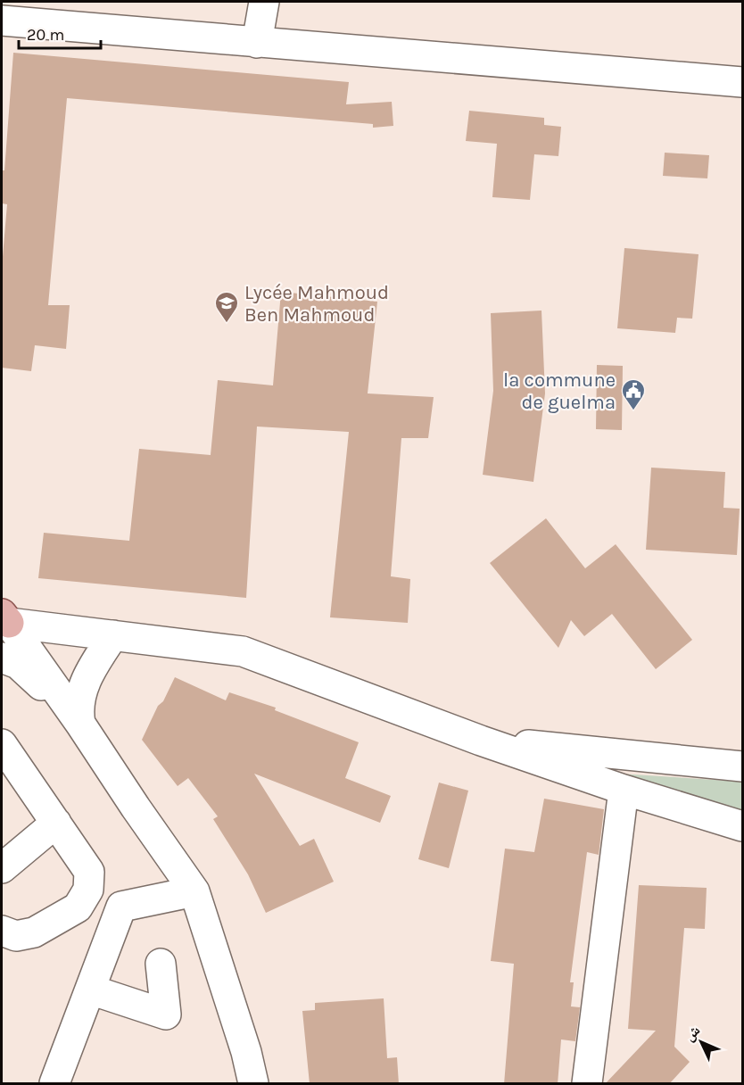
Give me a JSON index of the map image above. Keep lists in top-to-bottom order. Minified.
{"places":{"school or university":["Lycée Mahmoud Ben Mahmoud"],"public building":["la commune de guelma"]},"scale_bar":"20 m","north":"top left"}
